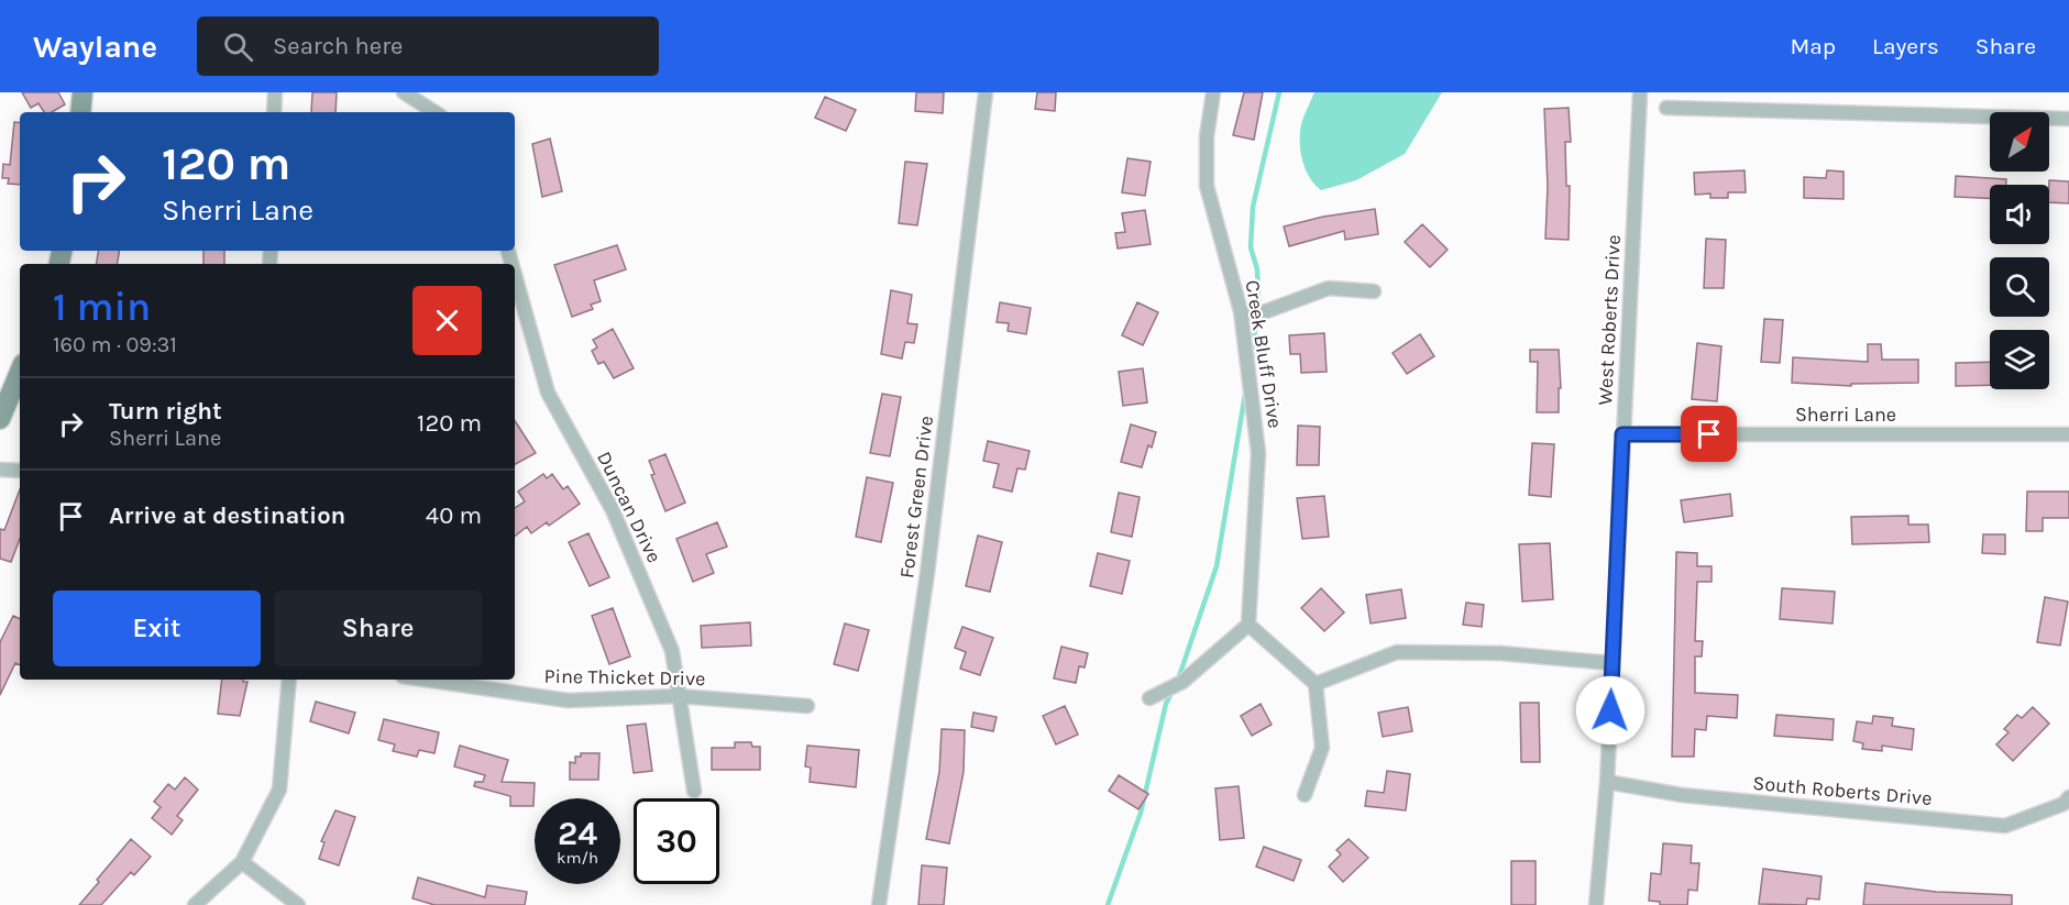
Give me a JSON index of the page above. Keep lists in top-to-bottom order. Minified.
{"streets":{"street":["West Roberts Drive","Creek Bluff Drive","Sherri Lane","Forest Green Drive","Duncan Drive","Pine Thicket Drive","South Roberts Drive"]},"crossings":[["West Roberts Drive","Sherri Lane"],["West Roberts Drive","South Roberts Drive"],["Duncan Drive","Pine Thicket Drive"]],"north":"top right","page":{"header":"Waylane","search":"Search here","nav":["Map","Layers","Share"],"turn":["120 m","Sherri Lane"],"heading":["1 min","160 m · 09:31"],"list":[{"name":"Turn right","note":"Sherri Lane","value":"120 m"},{"name":"Arrive at destination","value":"40 m"}],"buttons":["Exit","Share"],"speed":"24 km/h","limit":"30"}}
